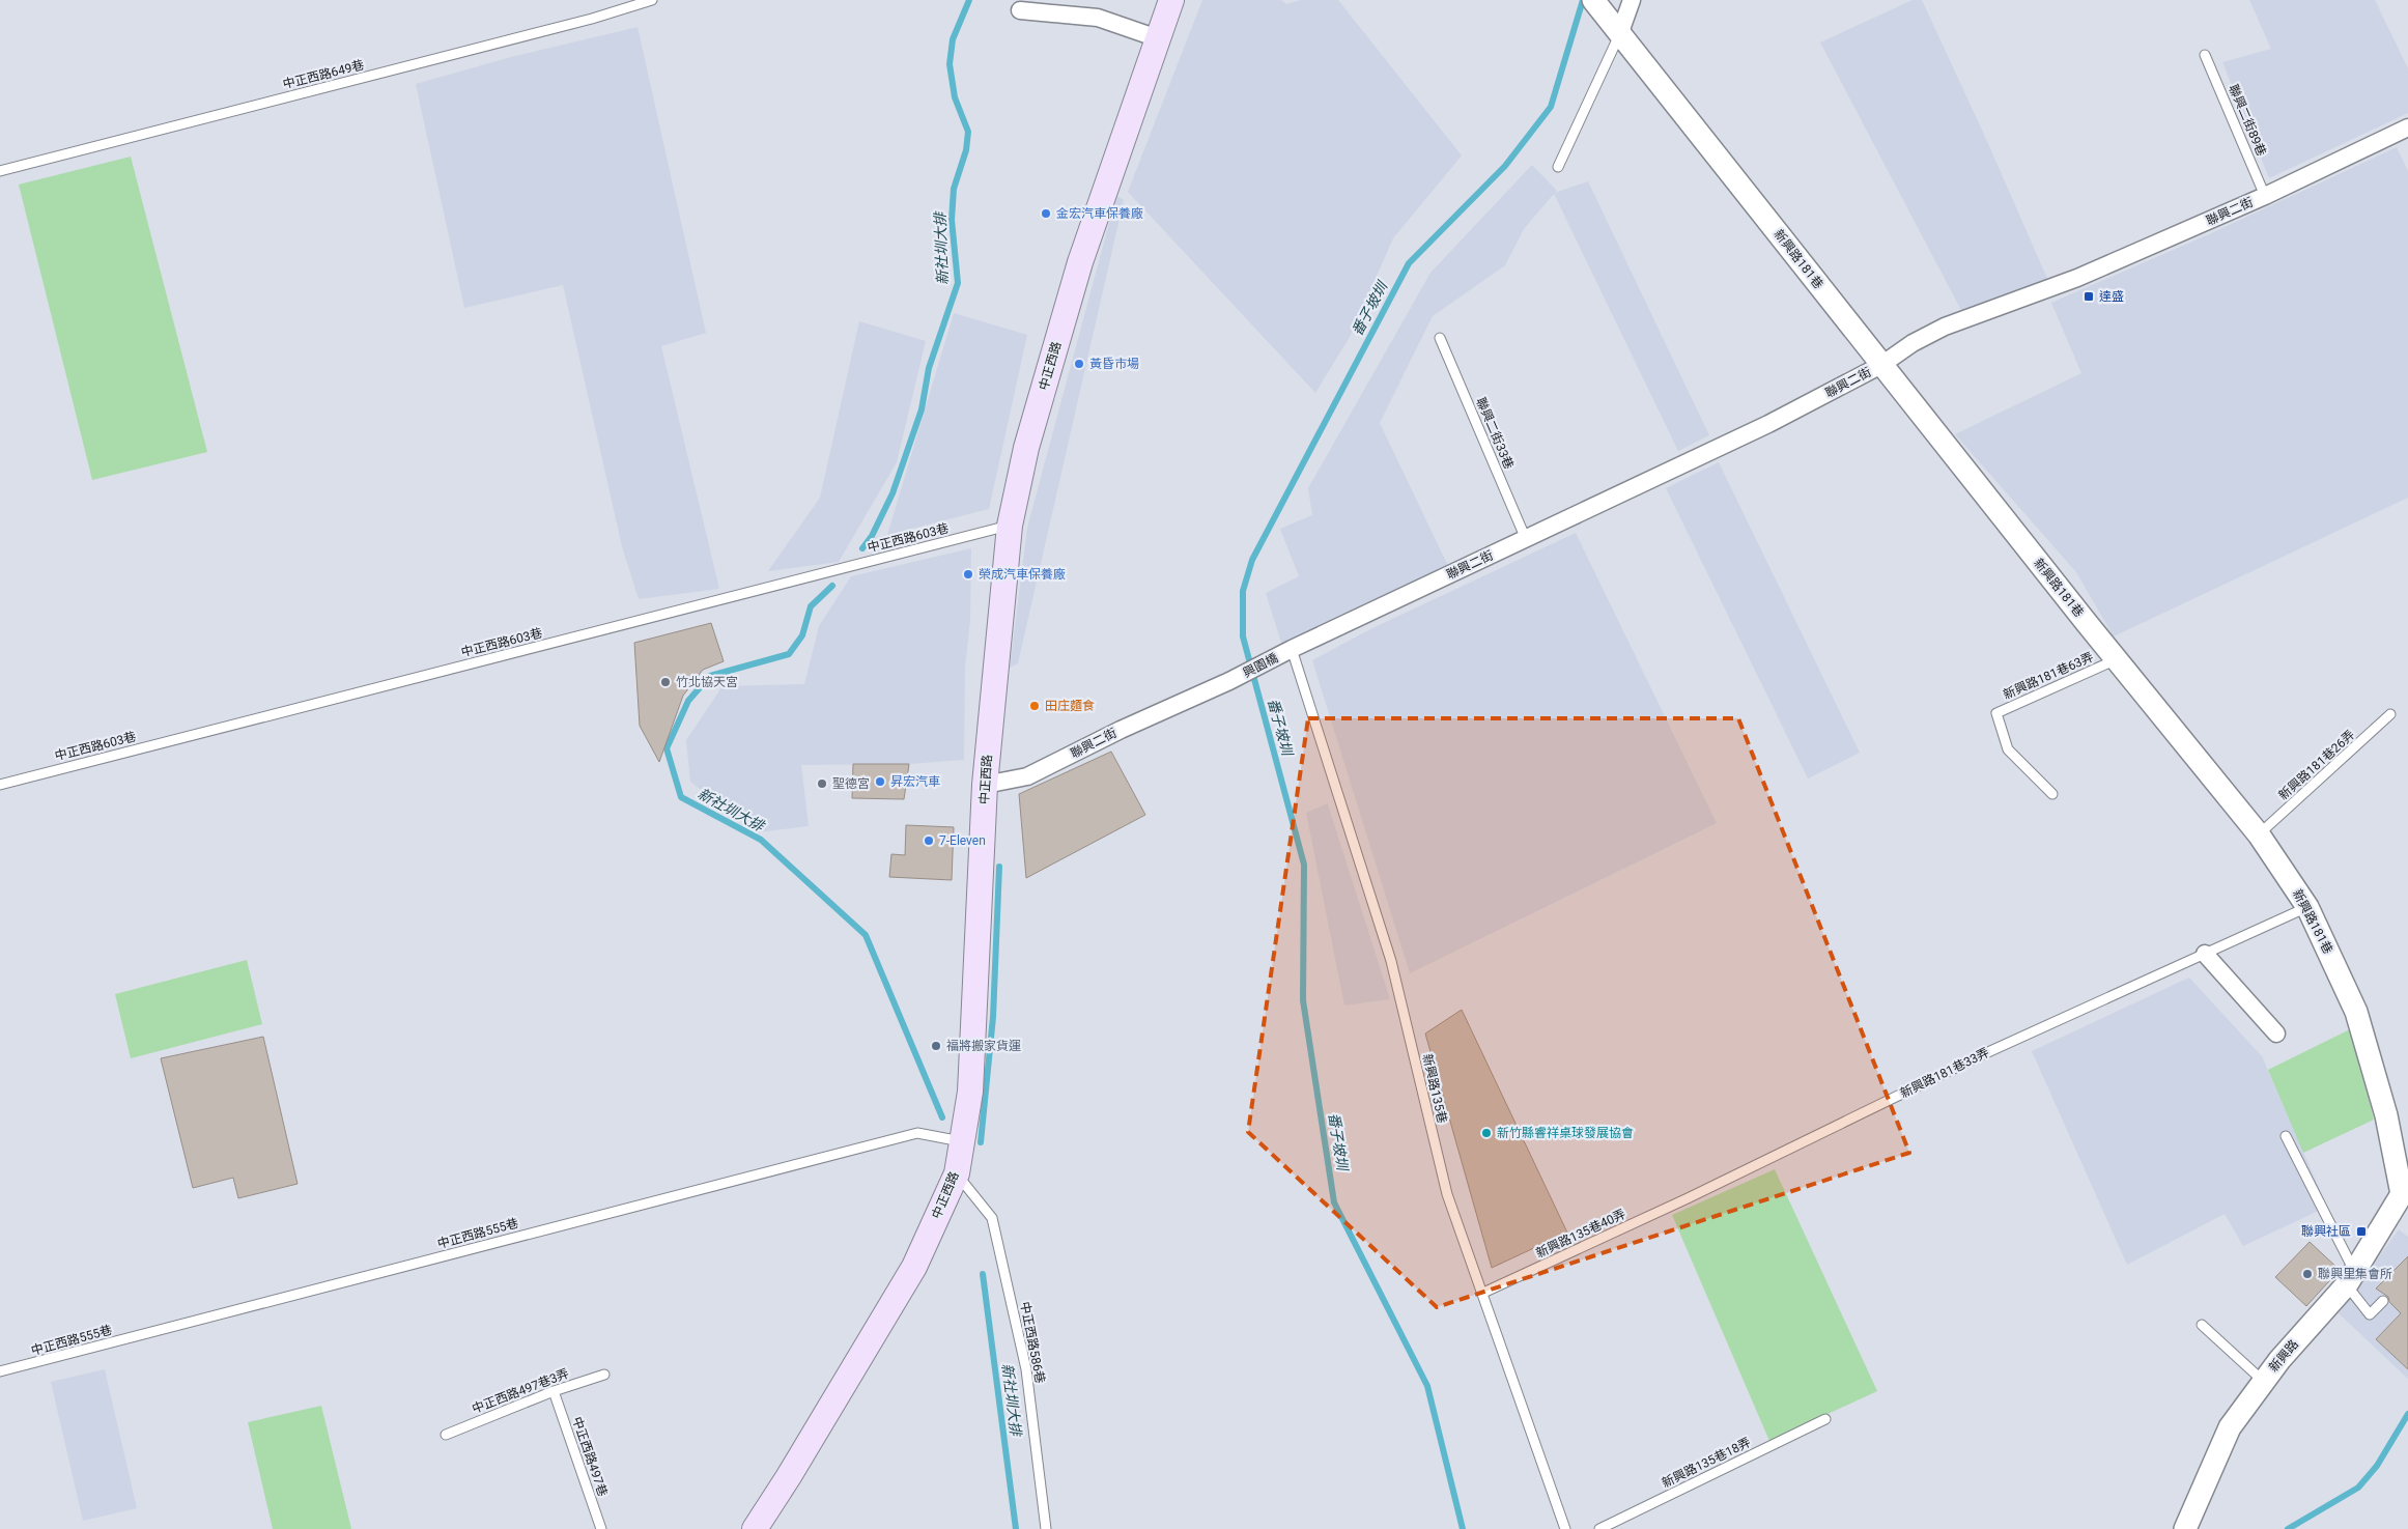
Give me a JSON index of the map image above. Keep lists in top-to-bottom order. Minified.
{"streets":{"main road":["中正西路"],"street":["聯興二街","新興路181巷","興園橋","新興路"],"lane":["中正西路649巷","聯興二街89巷","聯興二街33巷","中正西路603巷","新興路181巷63弄","新興路181巷26弄","新興路181巷33弄","新興路135巷","中正西路555巷","新興路135巷40弄","中正西路586巷","中正西路497巷3弄","中正西路497巷","新興路135巷18弄"]},"crossings":[["聯興二街89巷","聯興二街"],["聯興二街","新興路181巷"],["聯興二街","中正西路"],["聯興二街","聯興二街33巷"],["聯興二街","興園橋"],["聯興二街","新興路135巷"],["新興路181巷","新興路181巷63弄"],["新興路181巷","新興路181巷26弄"],["新興路181巷","新興路181巷33弄"],["新興路181巷","新興路"],["中正西路","中正西路603巷"],["中正西路","中正西路555巷"],["中正西路","中正西路586巷"],["興園橋","新興路135巷"],["新興路181巷33弄","新興路135巷40弄"],["新興路135巷","新興路135巷40弄"],["中正西路497巷3弄","中正西路497巷"]],"water":["新社圳大排","番子坡圳"],"places":{"other":["金宏汽車保養廠","黃昏市場","榮成汽車保養廠","竹北協天宮","田庄麵食","昇宏汽車","聖德宮","7-Eleven","福將搬家貨運","新竹縣睿祥桌球發展協會","聯興里集會所"],"transit":["達盛","聯興社區"]}}
